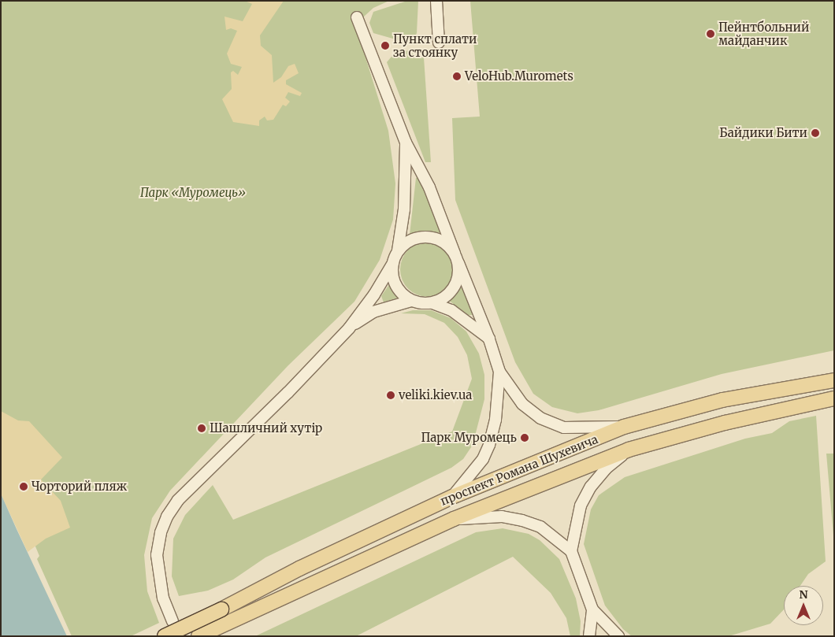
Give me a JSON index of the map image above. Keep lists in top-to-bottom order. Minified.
{"streets":{"main road":["проспект Романа Шухевича"]},"parks":["Парк «Муромець»"],"places":["Пейнтбольний майданчик","Пункт сплати за стоянку","VeloHub.Muromets","Байдики Бити","veliki.kiev.ua","Шашличний хутір","Парк Муромець","Чорторий пляж"],"north":"top"}
